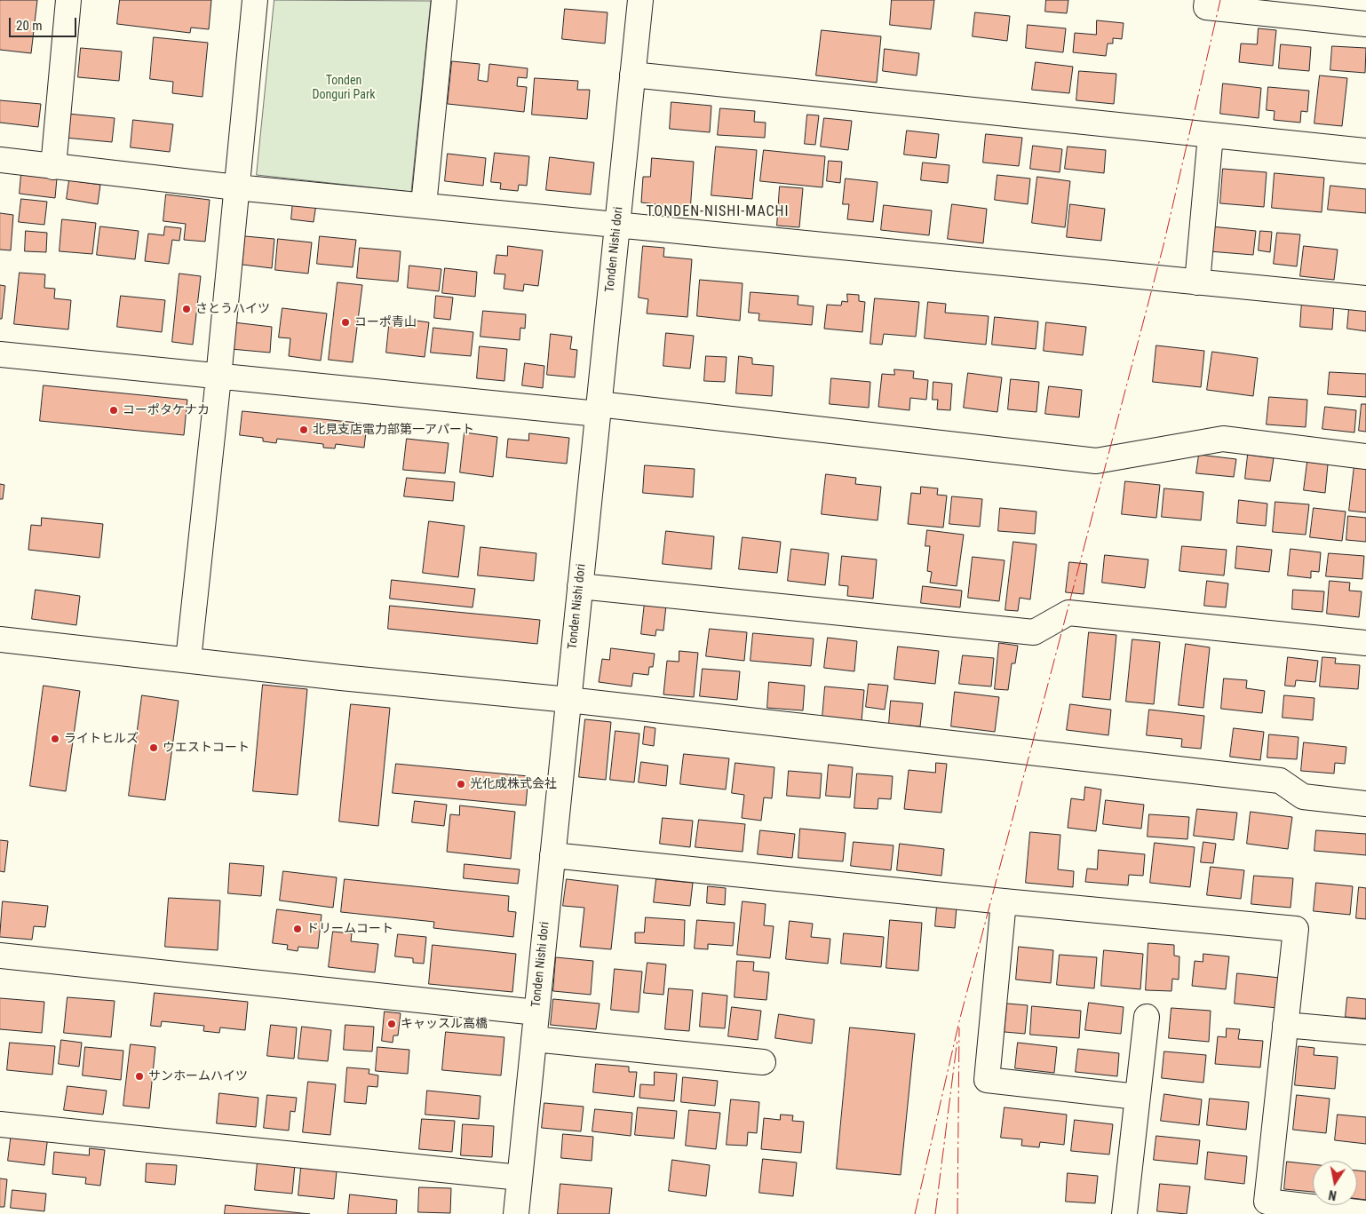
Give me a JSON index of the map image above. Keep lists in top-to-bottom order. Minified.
{"streets":{"street":["Tonden Nishi dori"]},"districts":["TONDEN-NISHI-MACHI"],"parks":["Tonden Donguri Park"],"places":["さとうハイツ","コーポ青山","コーポタケナカ","北見支店電力部第一アパート","ライトヒルズ","ウエストコート","光化成株式会社","ドリームコート","キャッスル高橋","サンホームハイツ"],"scale_bar":"20 m","north":"bottom"}
